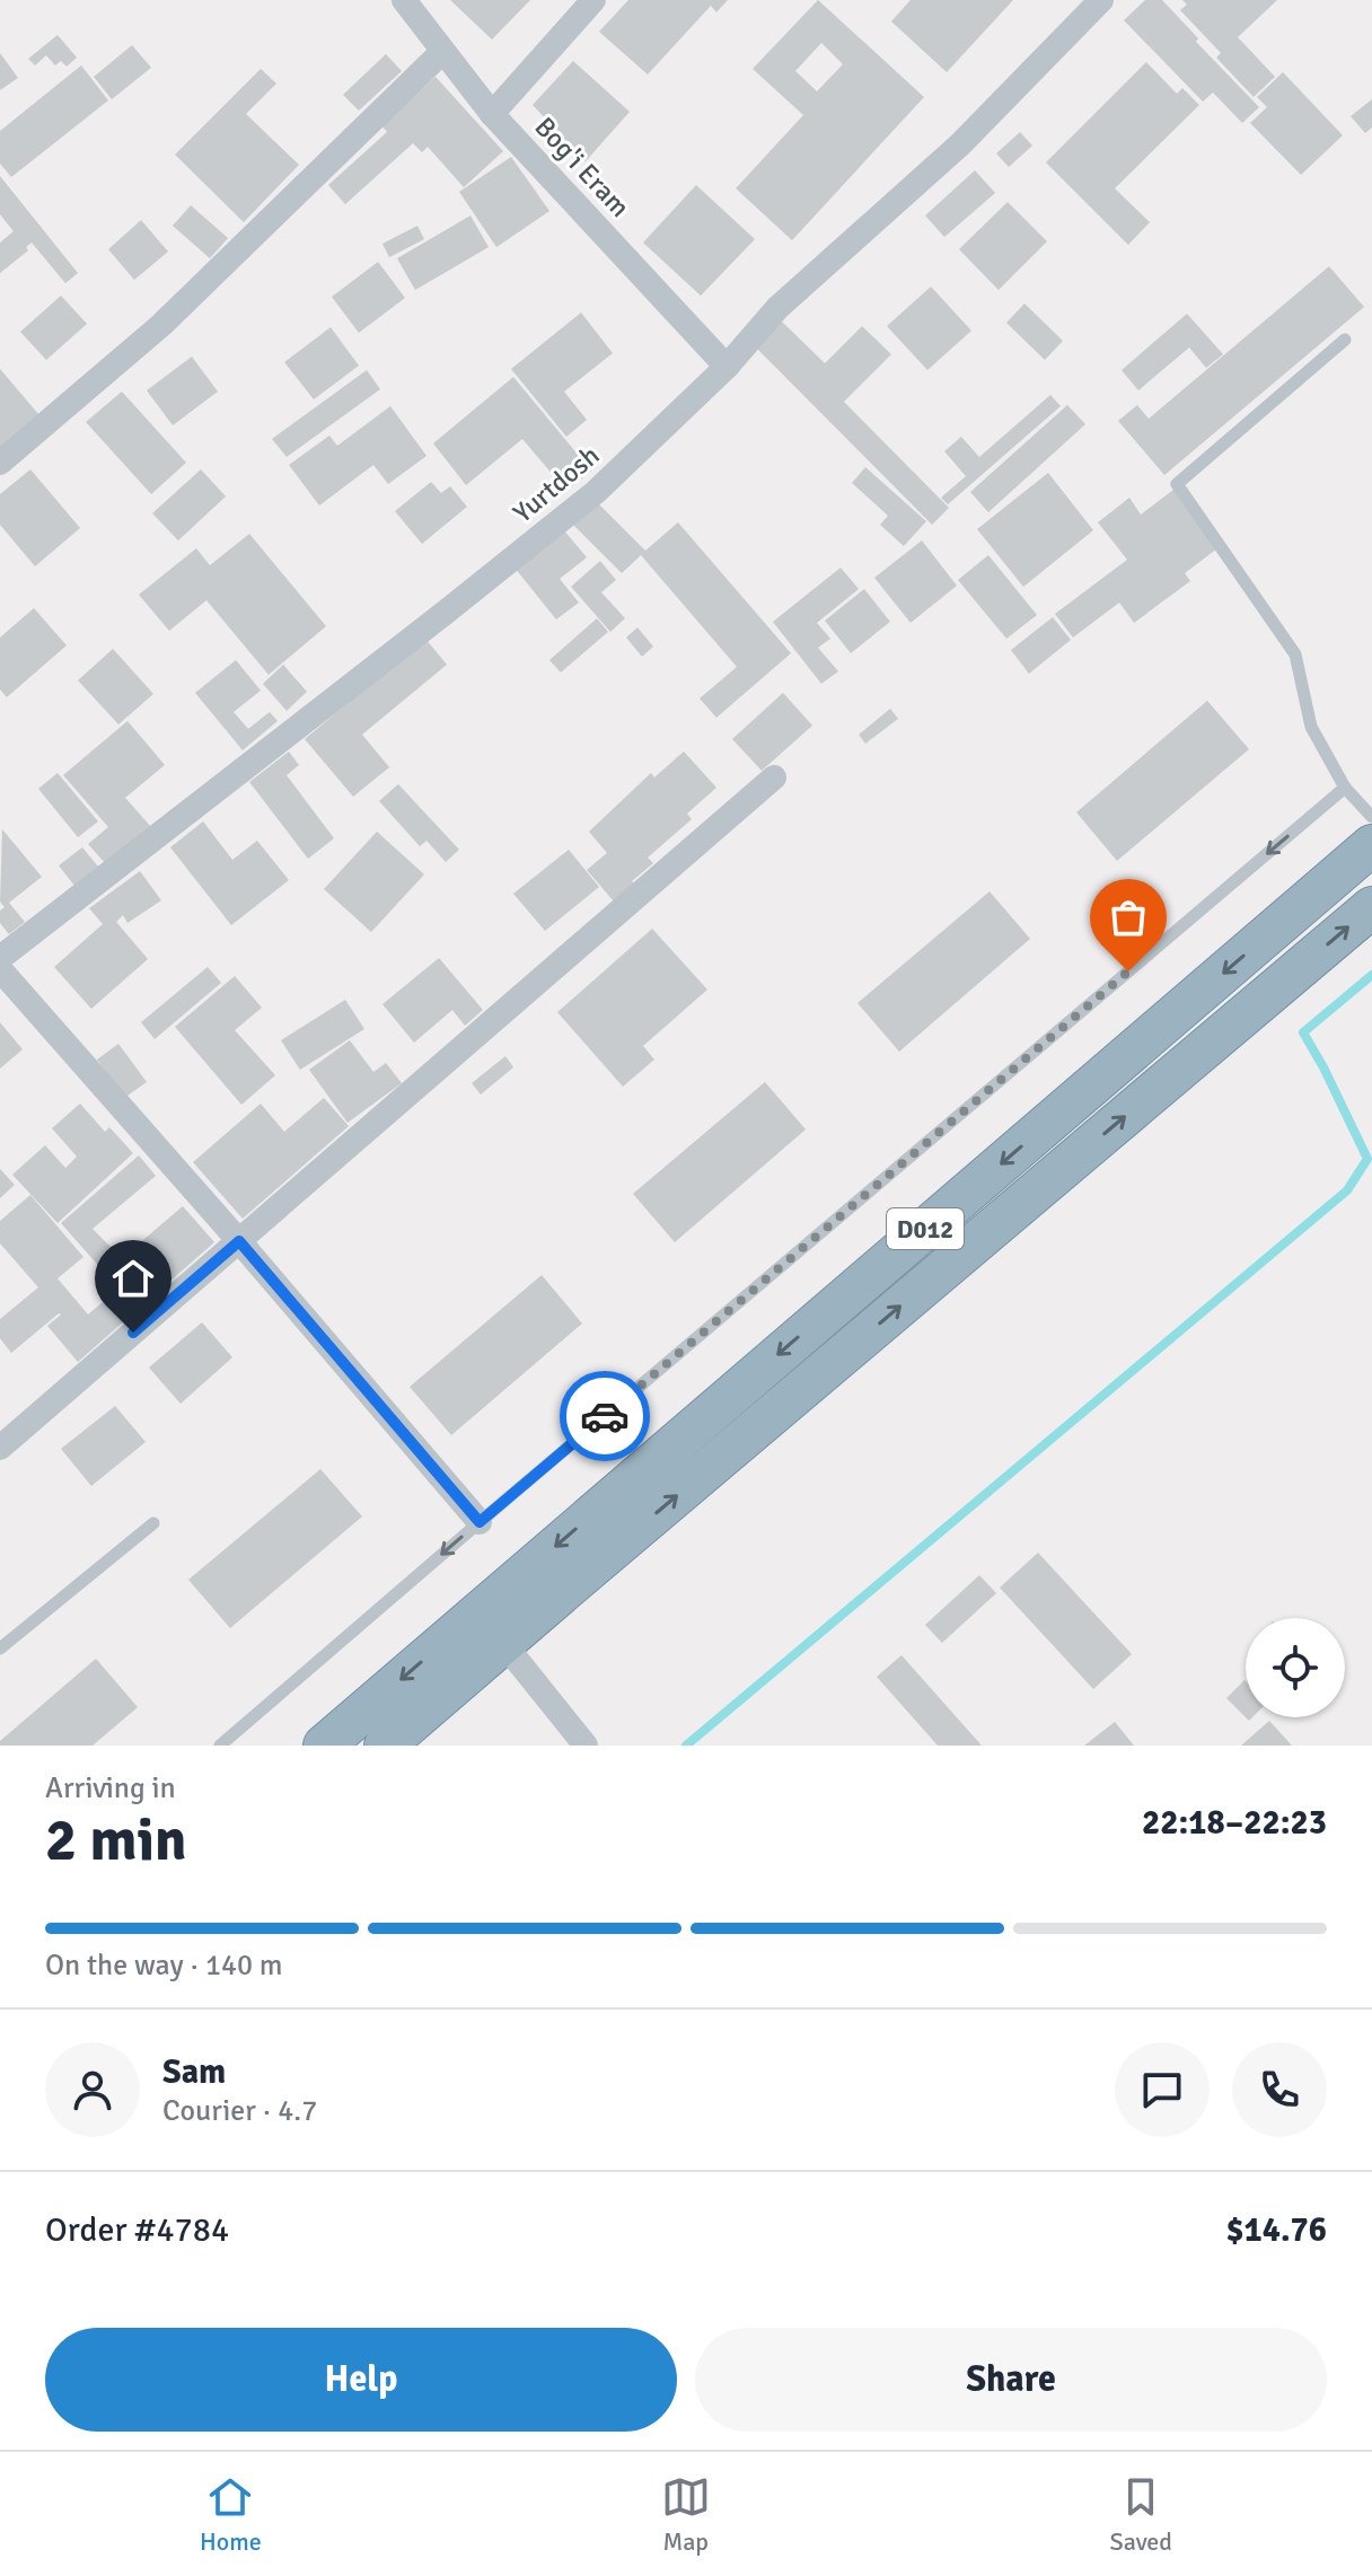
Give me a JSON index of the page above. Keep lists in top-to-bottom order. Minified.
{"streets":{"highway":["D012"],"street":["Bog'i Eram","Yurtdosh"]},"crossings":[["Bog'i Eram","Yurtdosh"]],"page":{"heading":["2 min","Arriving in","22:18–22:23"],"panel":["Sam","Courier · 4.7","Order #4784","$14.76"],"bar":"On the way · 140 m","buttons":["Help","Share"],"tabs":["Home","Map","Saved"]}}
